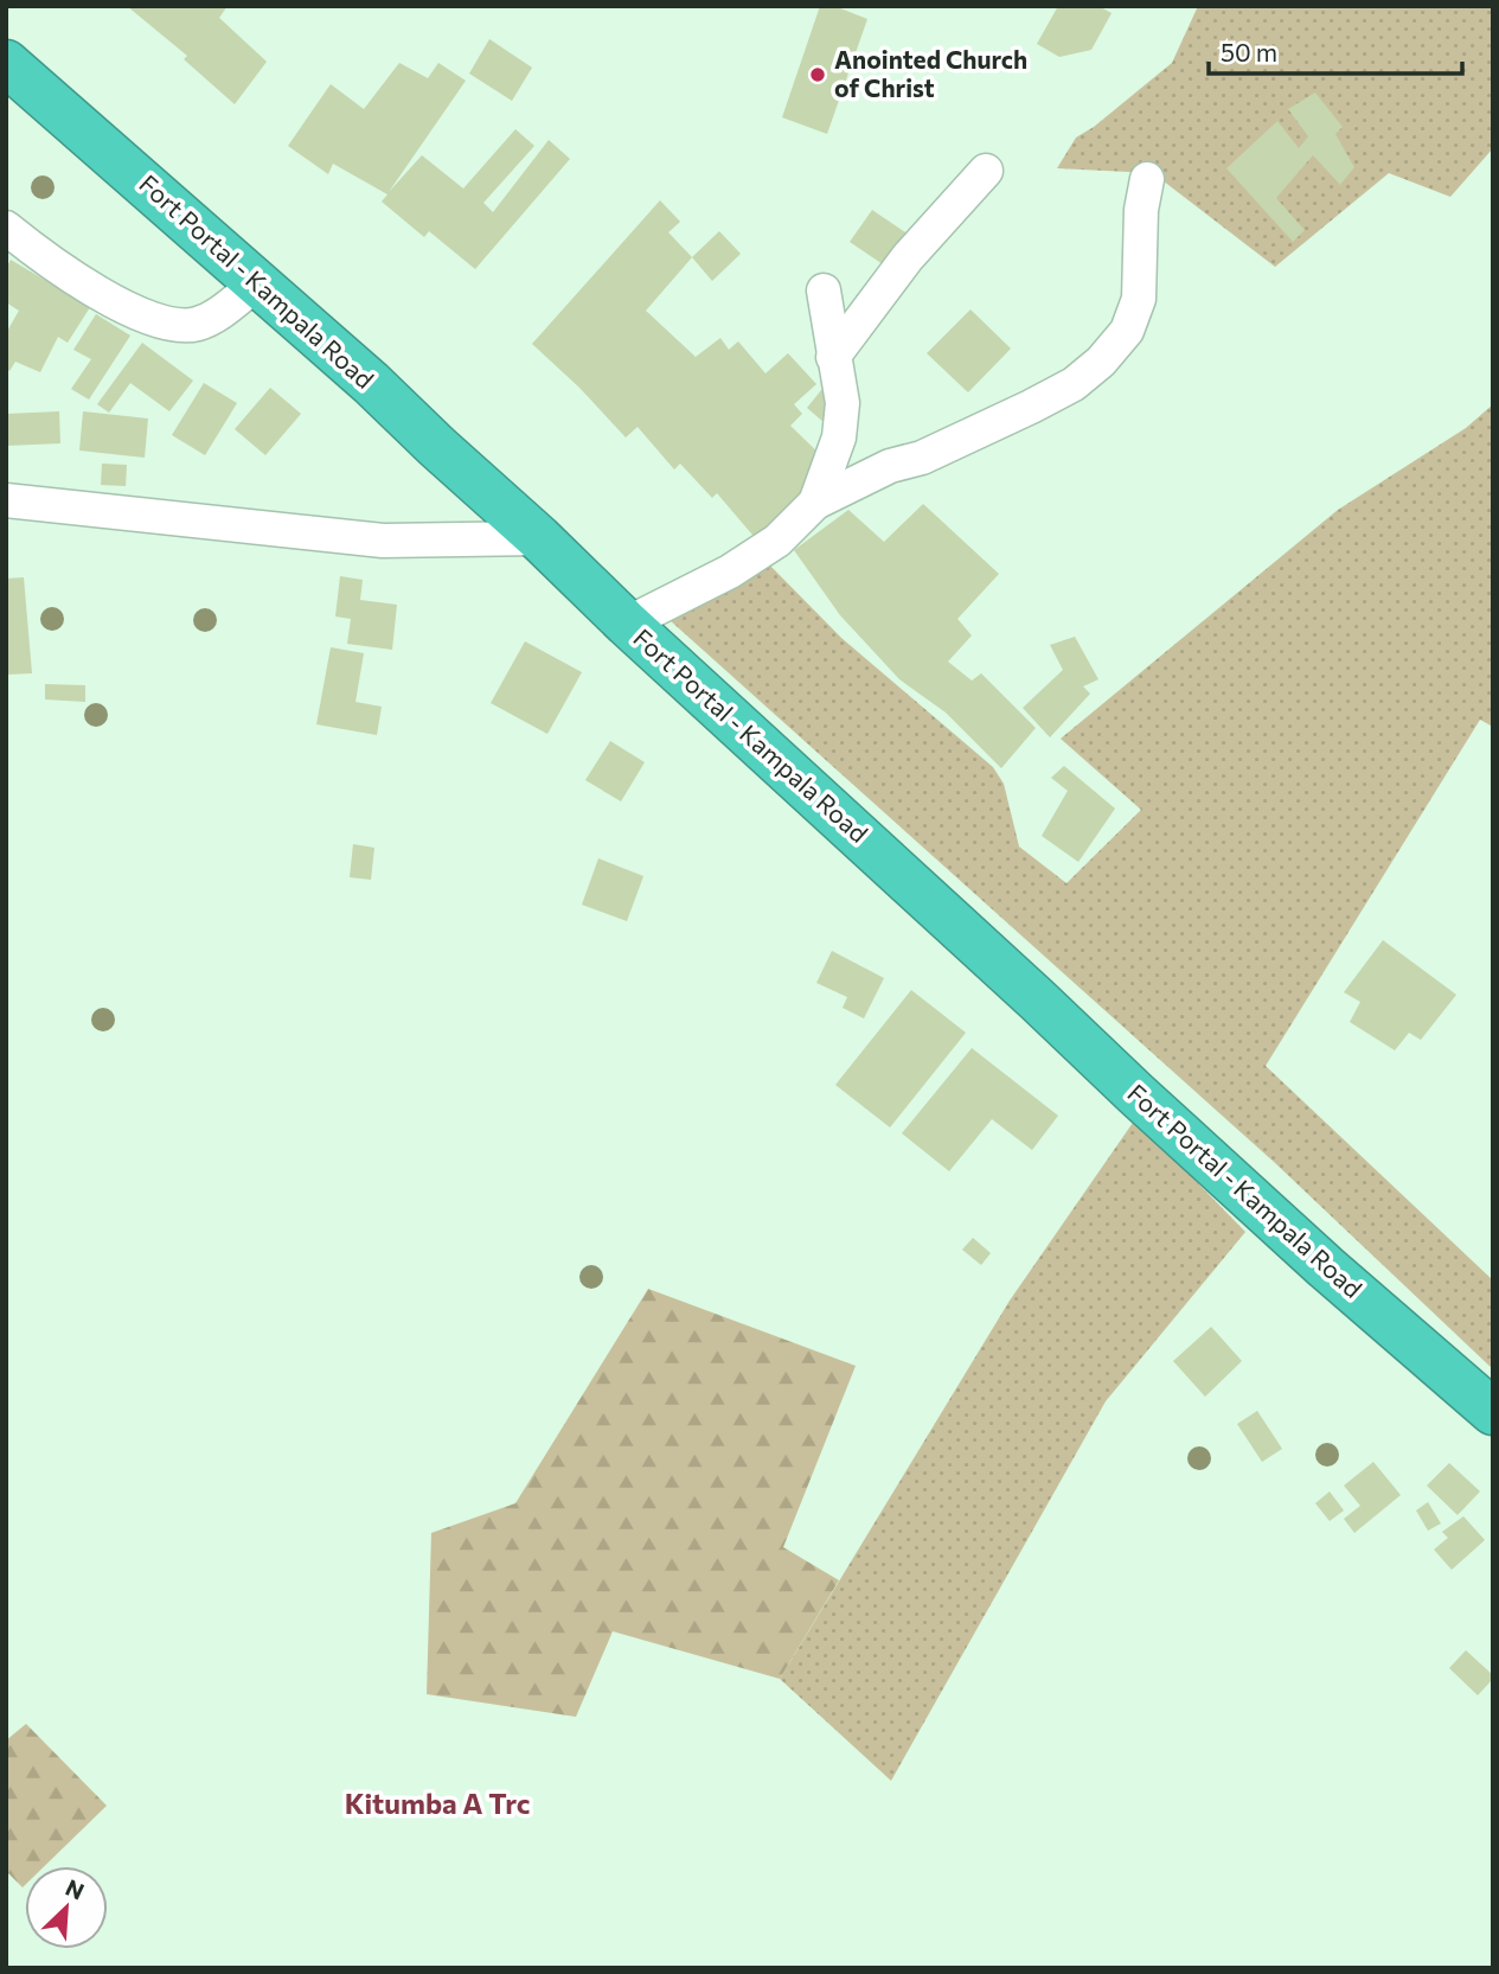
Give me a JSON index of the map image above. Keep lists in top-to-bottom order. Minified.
{"streets":{"highway":["Fort Portal - Kampala Road"]},"districts":["Kitumba A Trc"],"places":["Anointed Church of Christ"],"scale_bar":"50 m","north":"top right"}
